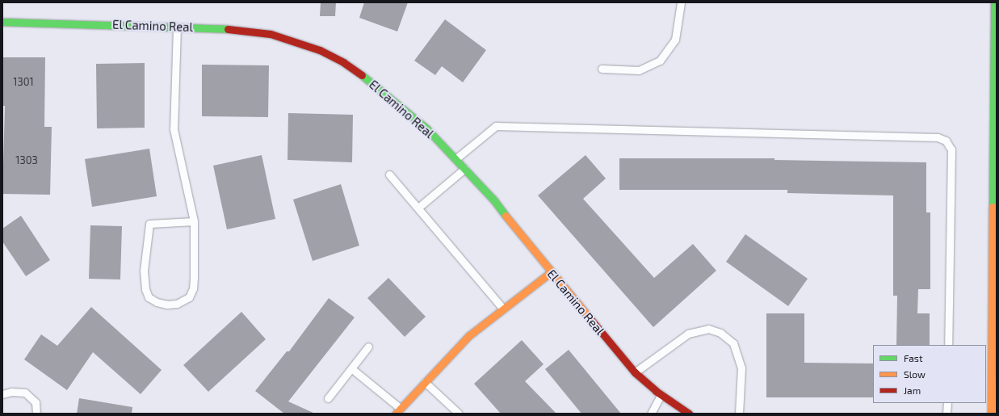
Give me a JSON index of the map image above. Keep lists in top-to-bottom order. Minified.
{"streets":{"street":["El Camino Real"]},"house_numbers":["1301","1303"],"legend":["Fast","Slow","Jam"]}
